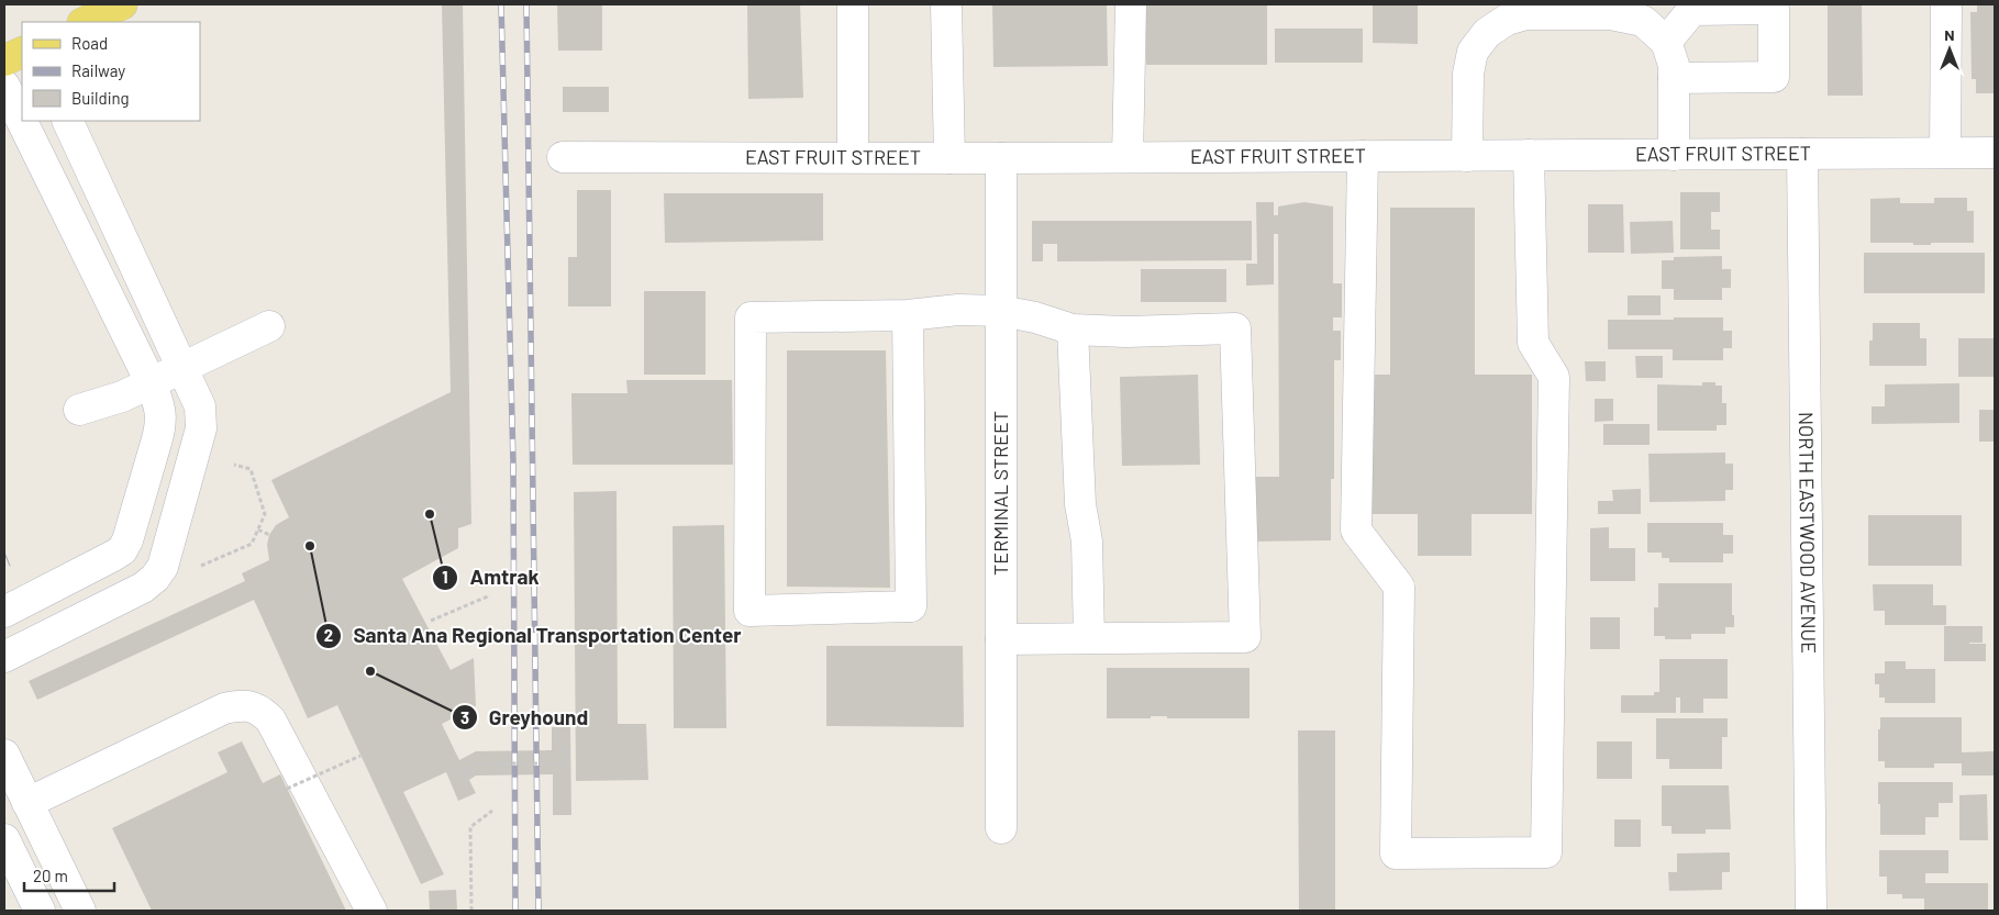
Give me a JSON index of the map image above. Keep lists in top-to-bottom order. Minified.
{"streets":{"street":["EAST FRUIT STREET","TERMINAL STREET","NORTH EASTWOOD AVENUE"]},"crossings":[["EAST FRUIT STREET","TERMINAL STREET"],["EAST FRUIT STREET","NORTH EASTWOOD AVENUE"]],"places":["Amtrak","Santa Ana Regional Transportation Center","Greyhound"],"legend":["Road","Railway","Building"],"scale_bar":"20 m","north":"top"}
